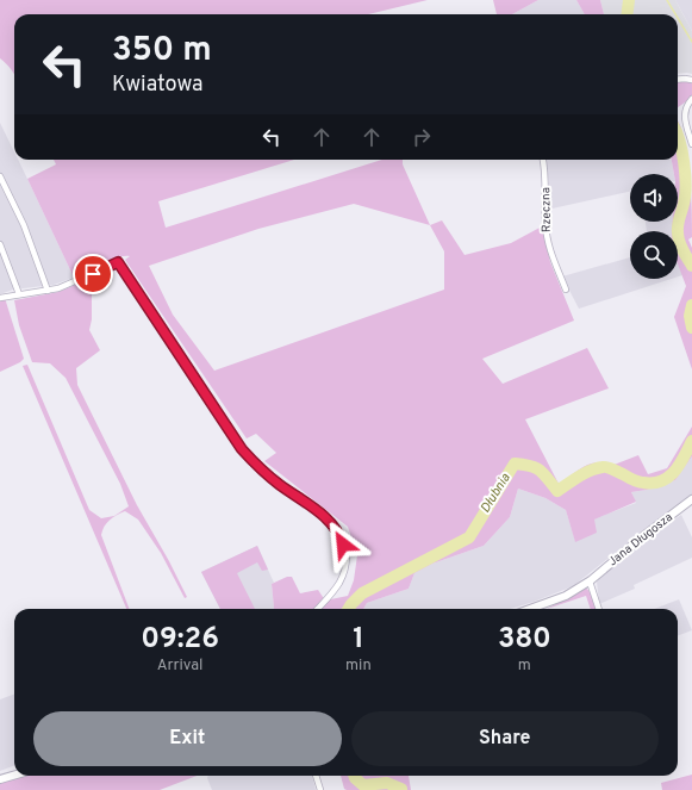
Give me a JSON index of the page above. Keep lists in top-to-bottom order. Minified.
{"streets":{"street":["Rzeczna","Jana Długosza"]},"water":["Dłubnia"],"page":{"turn":["350 m","Kwiatowa"],"eta":["09:26","Arrival","1","min","380","m"],"buttons":["Exit","Share"]}}
